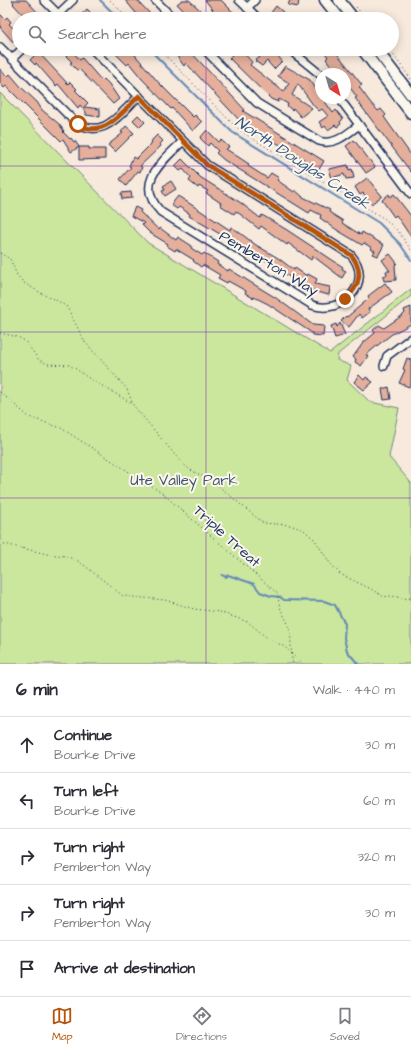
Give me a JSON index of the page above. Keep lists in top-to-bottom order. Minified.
{"streets":{"street":["Pemberton Way"],"path":["Triple Treat"]},"water":["North Douglas Creek"],"parks":["Ute Valley Park"],"north":"bottom right","page":{"search":"Search here","heading":["6 min","Walk · 440 m"],"list":[["Continue","Bourke Drive","30 m"],["Turn left","Bourke Drive","60 m"],["Turn right","Pemberton Way","320 m"],["Turn right","Pemberton Way","30 m"],"Arrive at destination"],"nav":["Map","Directions","Saved"]}}
